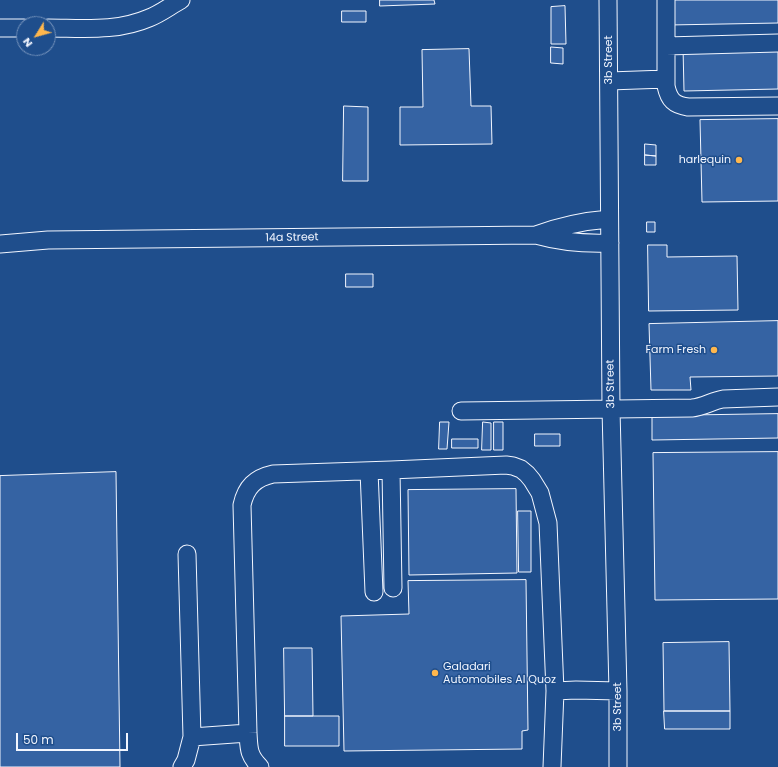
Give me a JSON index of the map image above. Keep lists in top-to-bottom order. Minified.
{"streets":{"street":["3b Street","14a Street"]},"crossings":[["3b Street","14a Street"]],"places":["harlequin","Farm Fresh","Galadari Automobiles Al Quoz"],"scale_bar":"50 m","north":"bottom left"}
